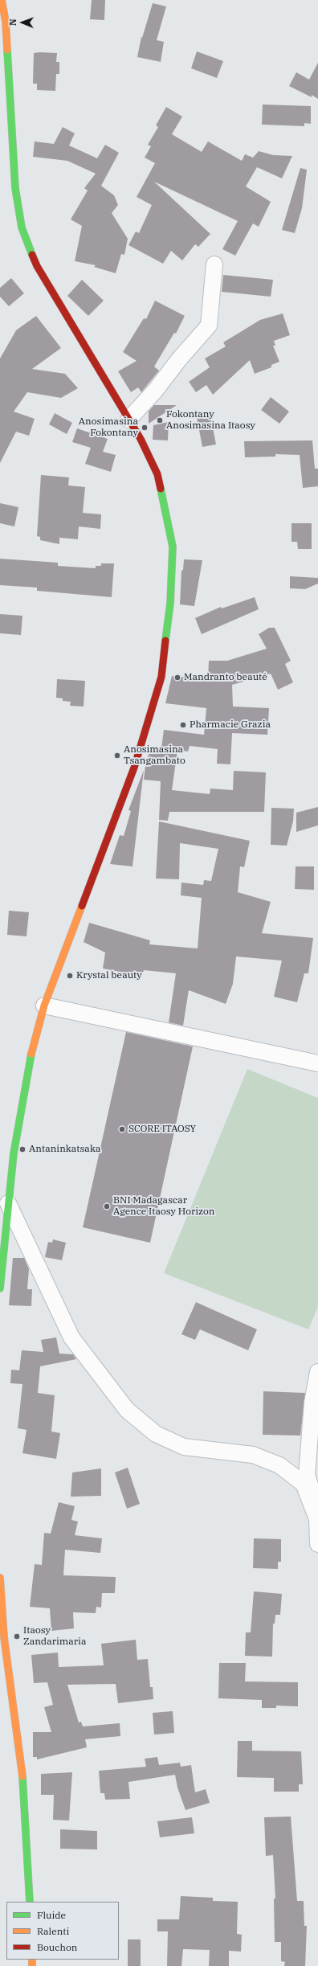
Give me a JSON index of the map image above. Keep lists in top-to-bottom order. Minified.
{"places":["Fokontany Anosimasina Itaosy","Anosimasina Fokontany","Mandranto beauté","Pharmacie Grazia","Anosimasina Tsangambato","Krystal beauty","SCORE ITAOSY","Antaninkatsaka","BNI Madagascar Agence Itaosy Horizon","Itaosy Zandarimaria"],"legend":["Fluide","Ralenti","Bouchon"],"north":"left"}
